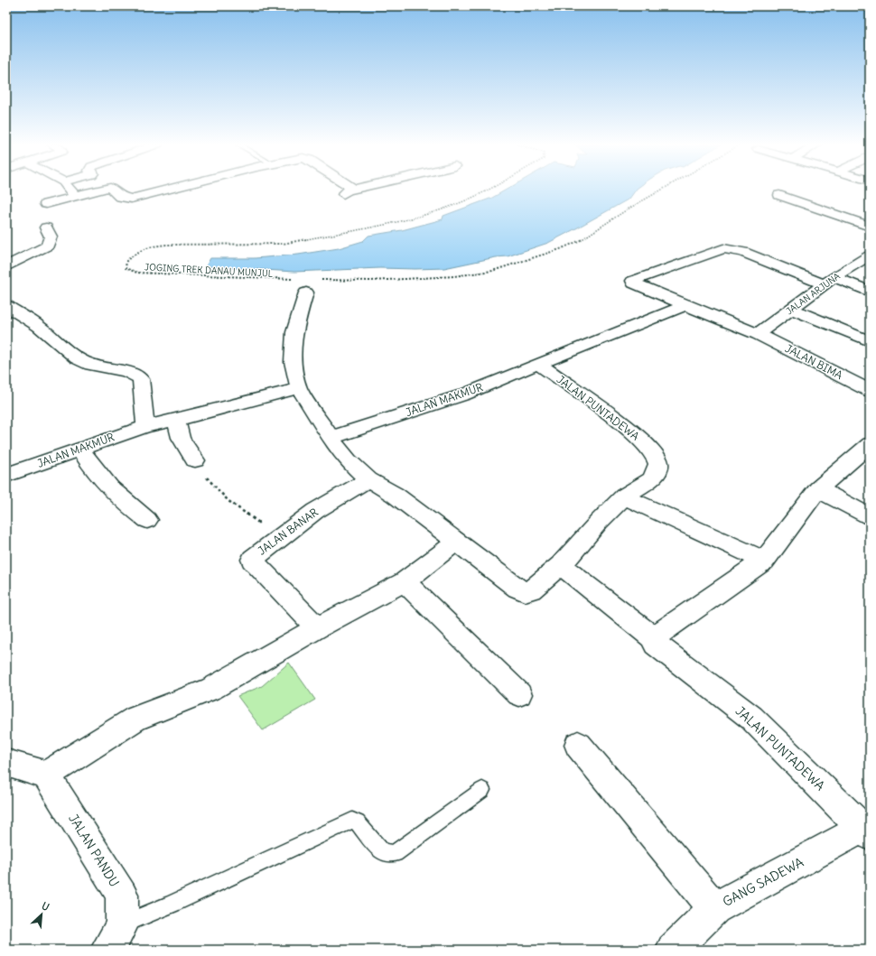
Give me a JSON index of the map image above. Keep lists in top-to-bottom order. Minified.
{"streets":{"street":["JALAN ARJUNA","JALAN BIMA","JALAN MAKMUR","JALAN PUNTADEWA","JALAN BANAR","JALAN PANDU","GANG SADEWA"],"path":["JOGING TREK DANAU MUNJUL"]},"crossings":[["JALAN ARJUNA","JALAN BIMA"],["JALAN MAKMUR","JALAN PUNTADEWA"],["JALAN PUNTADEWA","JALAN BANAR"],["JALAN PUNTADEWA","GANG SADEWA"]],"north":"top right"}
